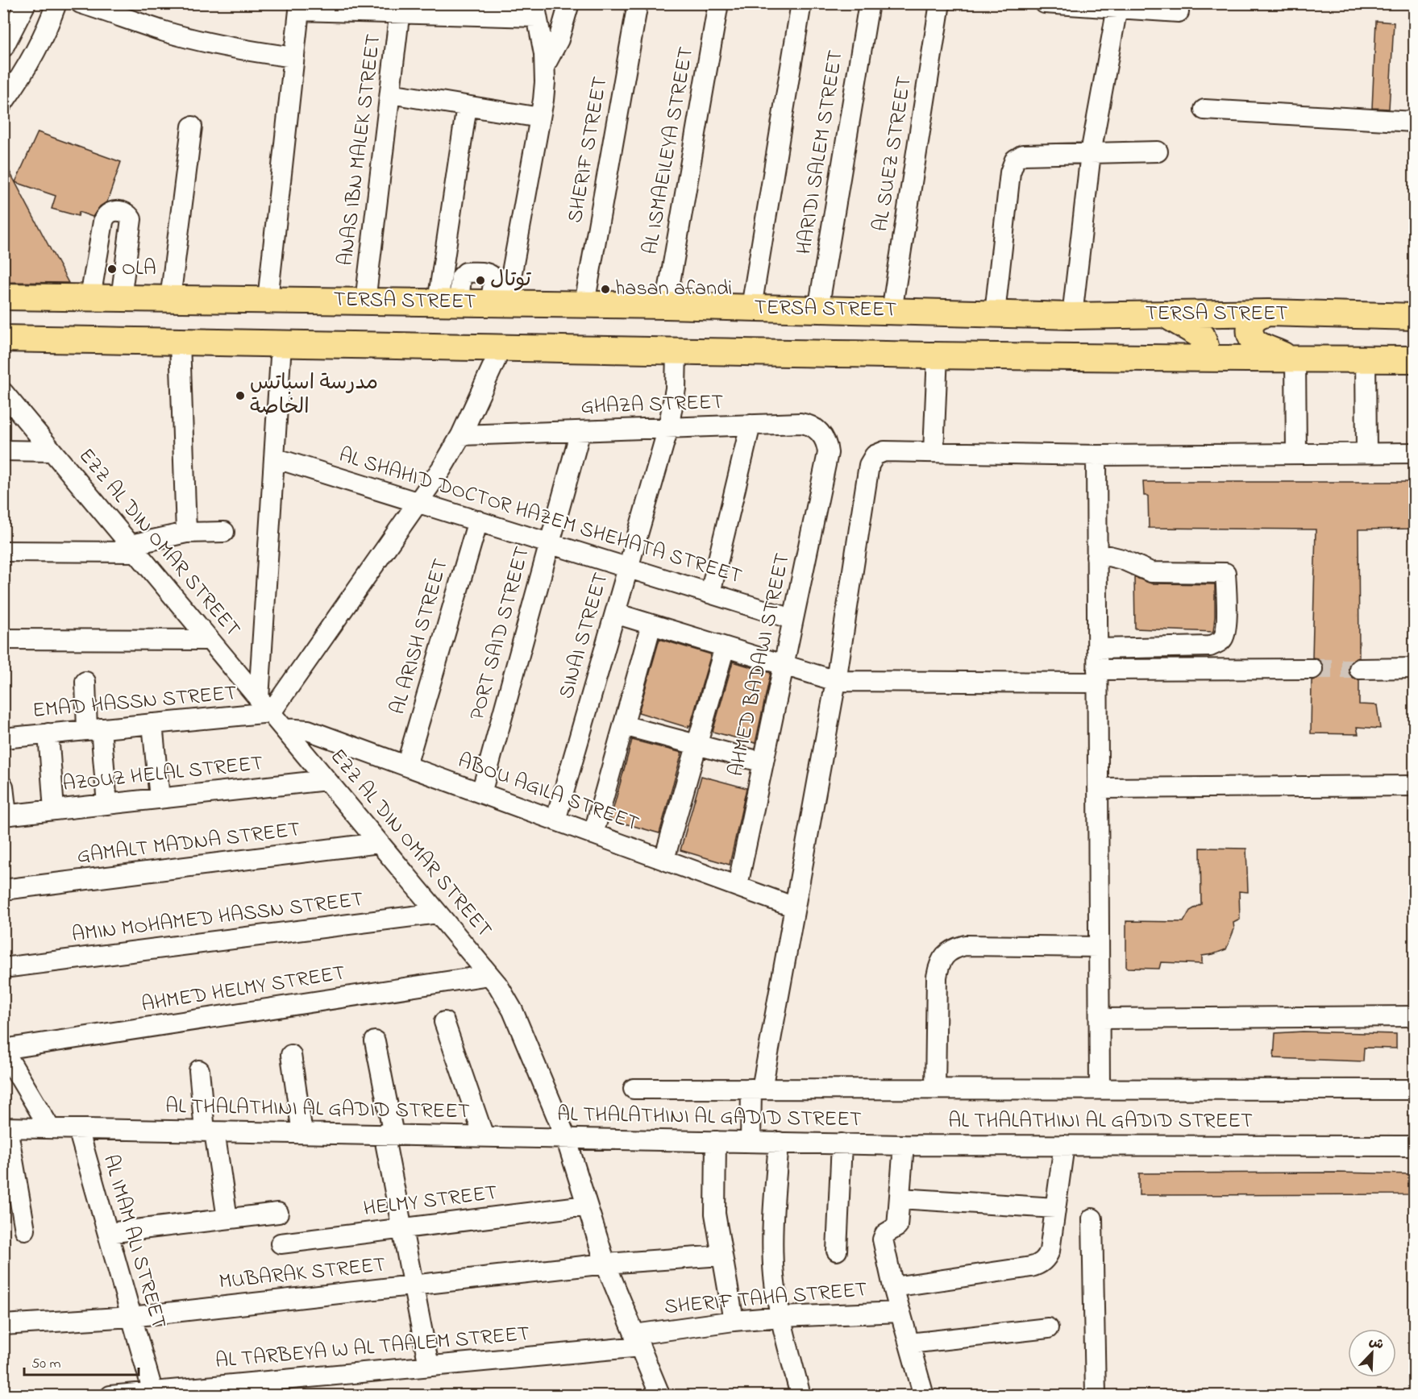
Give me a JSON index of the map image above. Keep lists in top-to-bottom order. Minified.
{"streets":{"main road":["TERSA STREET"],"street":["ANAS IBN MALEK STREET","SHERIF STREET","AL ISMAEILEYA STREET","HARIDI SALEM STREET","AL SUEZ STREET","GHAZA STREET","AL SHAHID DOCTOR HAZEM SHEHATA STREET","EZZ AL DIN OMAR STREET","PORT SAID STREET","SINAI STREET","AL ARISH STREET","AHMED BADAWI STREET","EMAD HASSN STREET","AZOUZ HELAL STREET","ABOU AGILA STREET","GAMALT MADNA STREET","AMIN MOHAMED HASSN STREET","AHMED HELMY STREET","AL THALATHINI AL GADID STREET","HELMY STREET","AL IMAM ALI STREET","MUBARAK STREET","SHERIF TAHA STREET","AL TARBEYA W AL TAALEM STREET"]},"crossings":[["ANAS IBN MALEK STREET","TERSA STREET"],["SHERIF STREET","TERSA STREET"],["AL ISMAEILEYA STREET","TERSA STREET"],["HARIDI SALEM STREET","TERSA STREET"],["AL SUEZ STREET","TERSA STREET"],["TERSA STREET","SINAI STREET"],["GHAZA STREET","PORT SAID STREET"],["GHAZA STREET","SINAI STREET"],["GHAZA STREET","AHMED BADAWI STREET"],["AL SHAHID DOCTOR HAZEM SHEHATA STREET","PORT SAID STREET"],["AL SHAHID DOCTOR HAZEM SHEHATA STREET","SINAI STREET"],["AL SHAHID DOCTOR HAZEM SHEHATA STREET","AL ARISH STREET"],["AL SHAHID DOCTOR HAZEM SHEHATA STREET","AHMED BADAWI STREET"],["EZZ AL DIN OMAR STREET","EMAD HASSN STREET"],["EZZ AL DIN OMAR STREET","AZOUZ HELAL STREET"],["EZZ AL DIN OMAR STREET","ABOU AGILA STREET"],["EZZ AL DIN OMAR STREET","GAMALT MADNA STREET"],["EZZ AL DIN OMAR STREET","AMIN MOHAMED HASSN STREET"],["EZZ AL DIN OMAR STREET","AHMED HELMY STREET"],["EZZ AL DIN OMAR STREET","AL THALATHINI AL GADID STREET"],["EZZ AL DIN OMAR STREET","HELMY STREET"],["EZZ AL DIN OMAR STREET","MUBARAK STREET"],["EZZ AL DIN OMAR STREET","SHERIF TAHA STREET"],["EZZ AL DIN OMAR STREET","AL TARBEYA W AL TAALEM STREET"],["PORT SAID STREET","ABOU AGILA STREET"],["SINAI STREET","ABOU AGILA STREET"],["AL ARISH STREET","ABOU AGILA STREET"],["AHMED BADAWI STREET","ABOU AGILA STREET"],["AL THALATHINI AL GADID STREET","AL IMAM ALI STREET"],["AL IMAM ALI STREET","MUBARAK STREET"],["AL IMAM ALI STREET","AL TARBEYA W AL TAALEM STREET"],["SHERIF TAHA STREET","AL TARBEYA W AL TAALEM STREET"]],"places":["OLA","توتال","hasan afandi","مدرسة اسباتس الخاصة"],"scale_bar":"50 m","north":"top right"}
